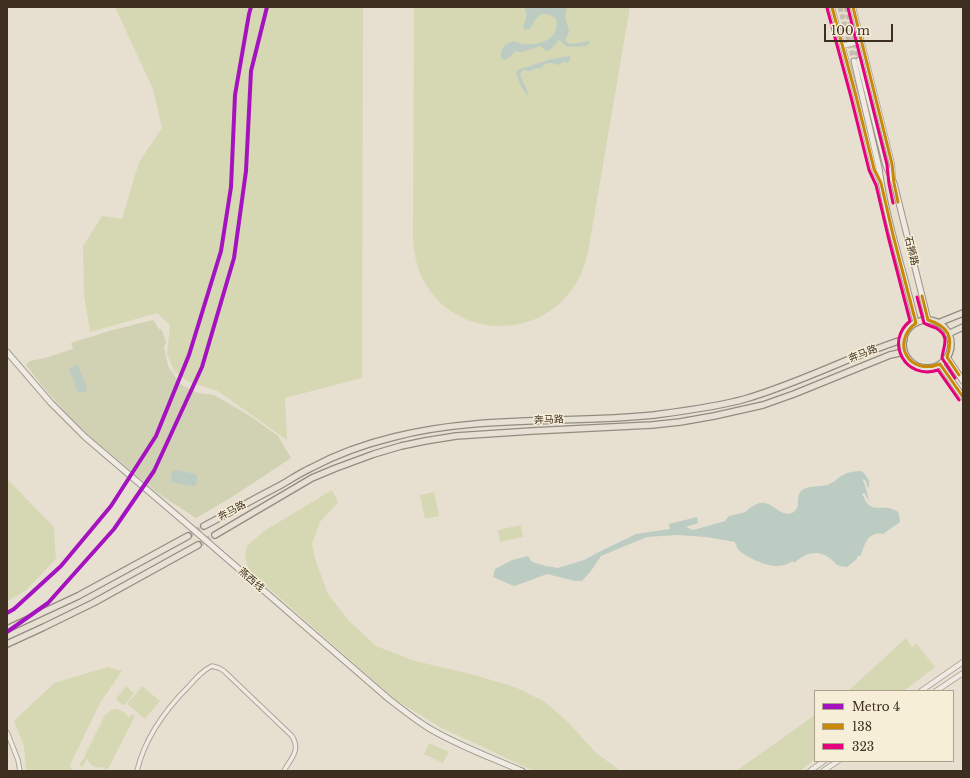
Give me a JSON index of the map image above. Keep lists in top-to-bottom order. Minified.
{"streets":{"main road":["石狮路","奔马路","燕西线"]},"crossings":[["石狮路","奔马路"]],"lines":["metro line 4","transit line 138","transit line 323"],"legend":["Metro 4","138","323"],"scale_bar":"100 m"}
